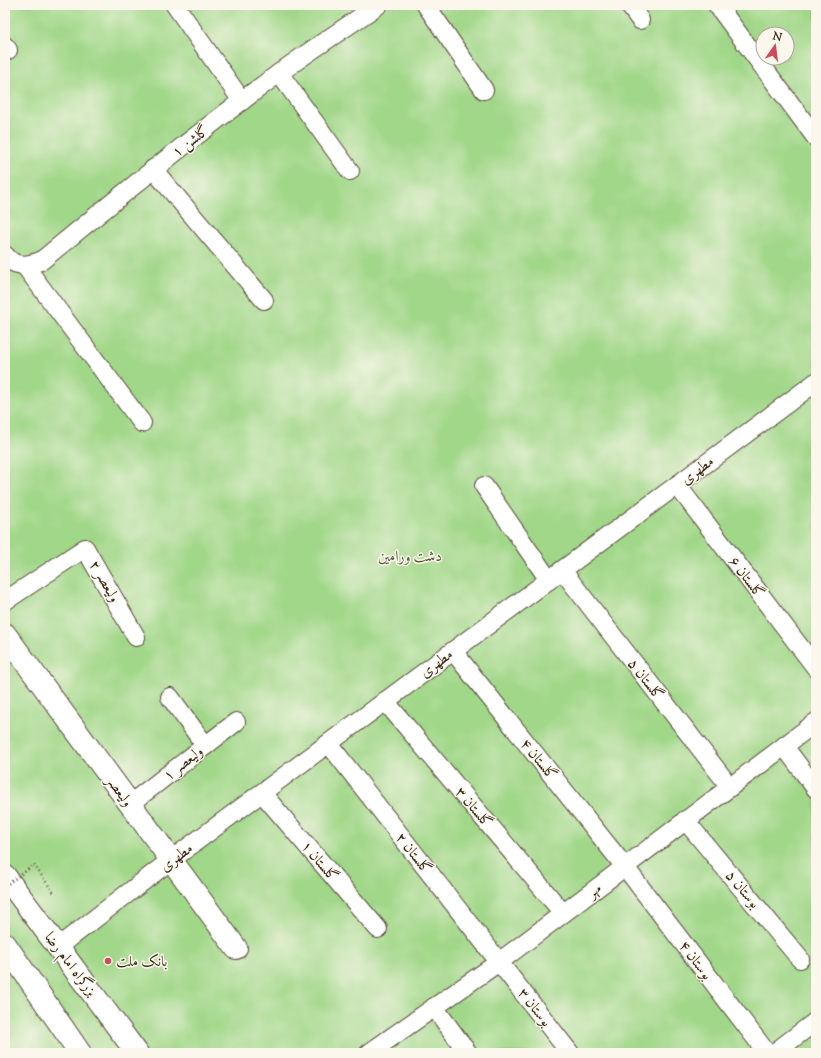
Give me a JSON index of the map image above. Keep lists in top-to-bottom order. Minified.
{"streets":{"main road":["ولیعصر","بزرگراه امام رضا"],"street":["گلشن ۱","مطهری","گلستان ۶","ولیعصر ۲","گلستان ۵","گلستان ۴","ولیعصر ۱","گلستان ۳","گلستان ۲","گلستان ۱","بوستان ۵","مهر","بوستان ۴","بوستان ۳"]},"crossings":[["مطهری","گلستان ۶"],["مطهری","گلستان ۵"],["مطهری","گلستان ۴"],["مطهری","ولیعصر"],["مطهری","گلستان ۳"],["مطهری","گلستان ۲"],["مطهری","گلستان ۱"],["مطهری","بزرگراه امام رضا"],["گلستان ۵","مهر"],["گلستان ۴","مهر"],["گلستان ۴","بوستان ۴"],["ولیعصر ۱","ولیعصر"],["گلستان ۳","مهر"],["گلستان ۲","مهر"],["گلستان ۲","بوستان ۳"],["بوستان ۵","مهر"],["مهر","بوستان ۴"],["مهر","بوستان ۳"]],"parks":["دشت ورامین"],"places":["بانک ملت"],"north":"top"}
